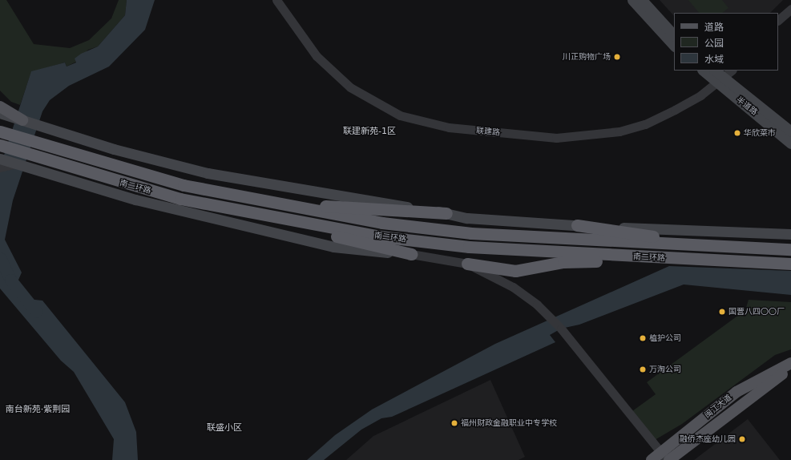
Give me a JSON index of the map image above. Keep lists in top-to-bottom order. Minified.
{"streets":{"highway":["南二环路"],"main road":["半道路","闽江大道"],"street":["联建路"]},"crossings":[["半道路","联建路"]],"districts":["联建新苑-1区","南台新苑·紫荆园","联盛小区"],"places":["川正购物广场","华欣菜市","国营八四〇〇厂","植护公司","万淘公司","福州财政金融职业中专学校","融侨杰座幼儿园"],"legend":["道路","公园","水域"]}
